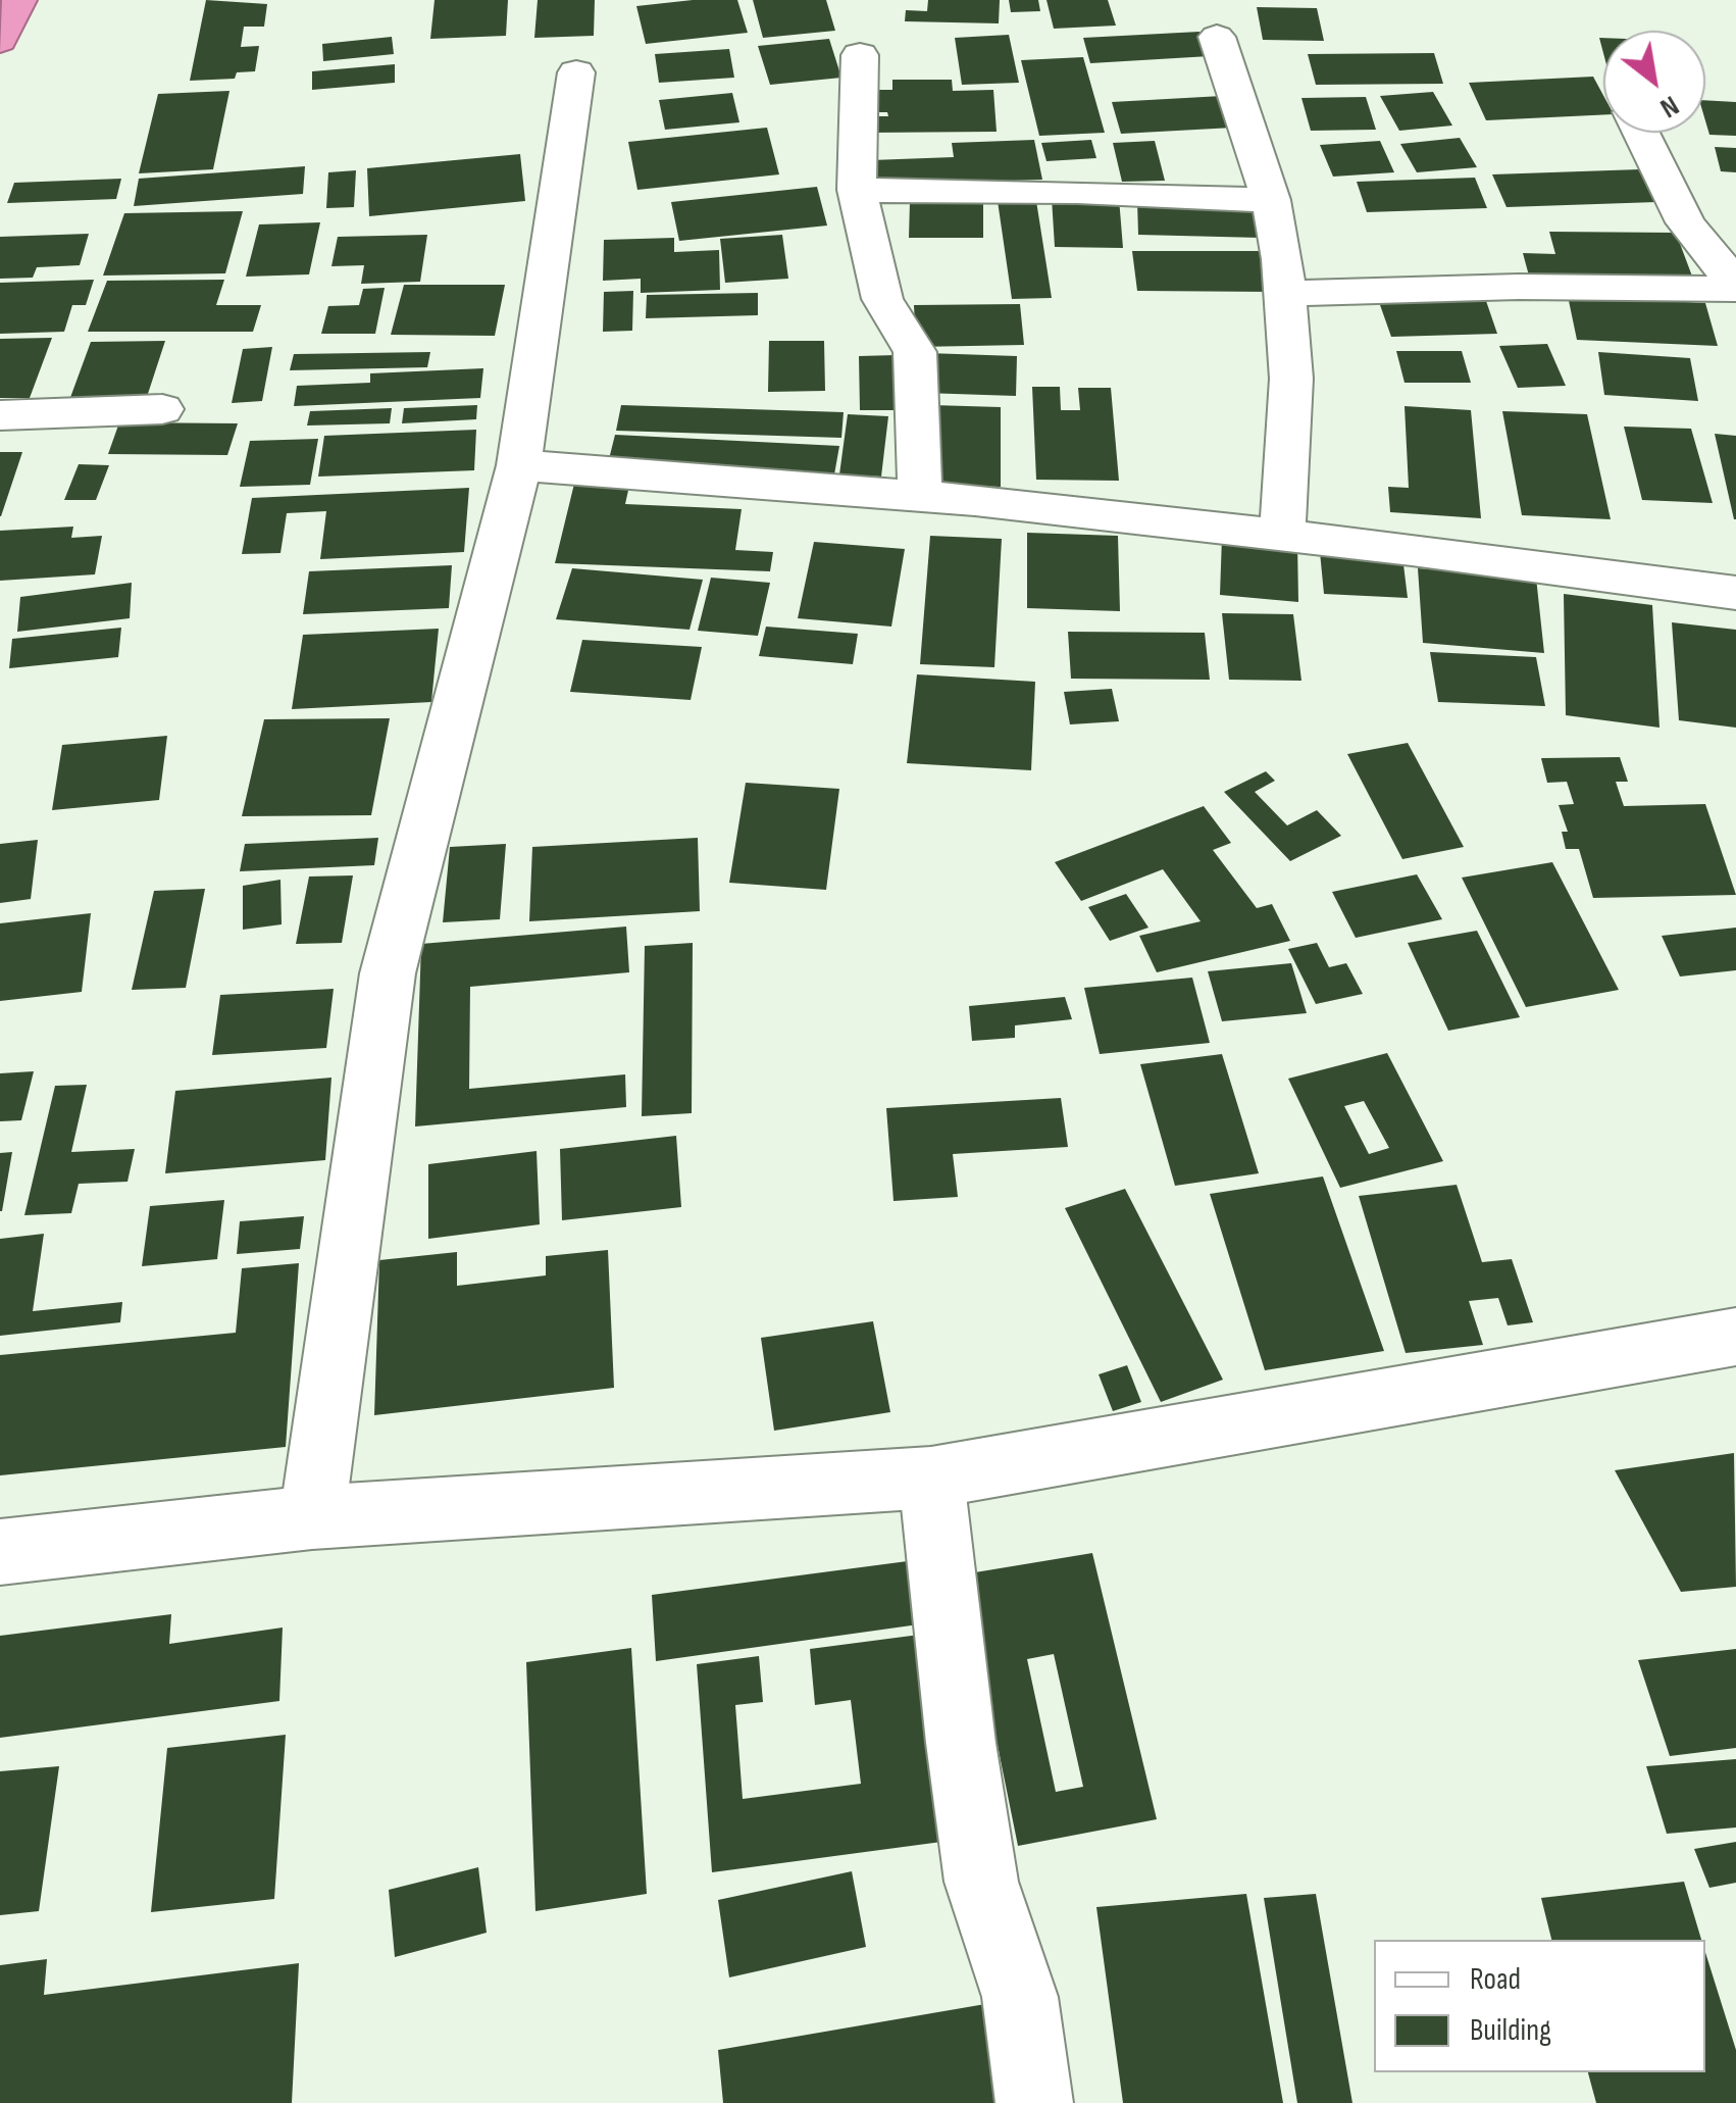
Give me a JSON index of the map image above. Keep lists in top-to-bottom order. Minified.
{"legend":["Road","Building"],"north":"bottom right"}
